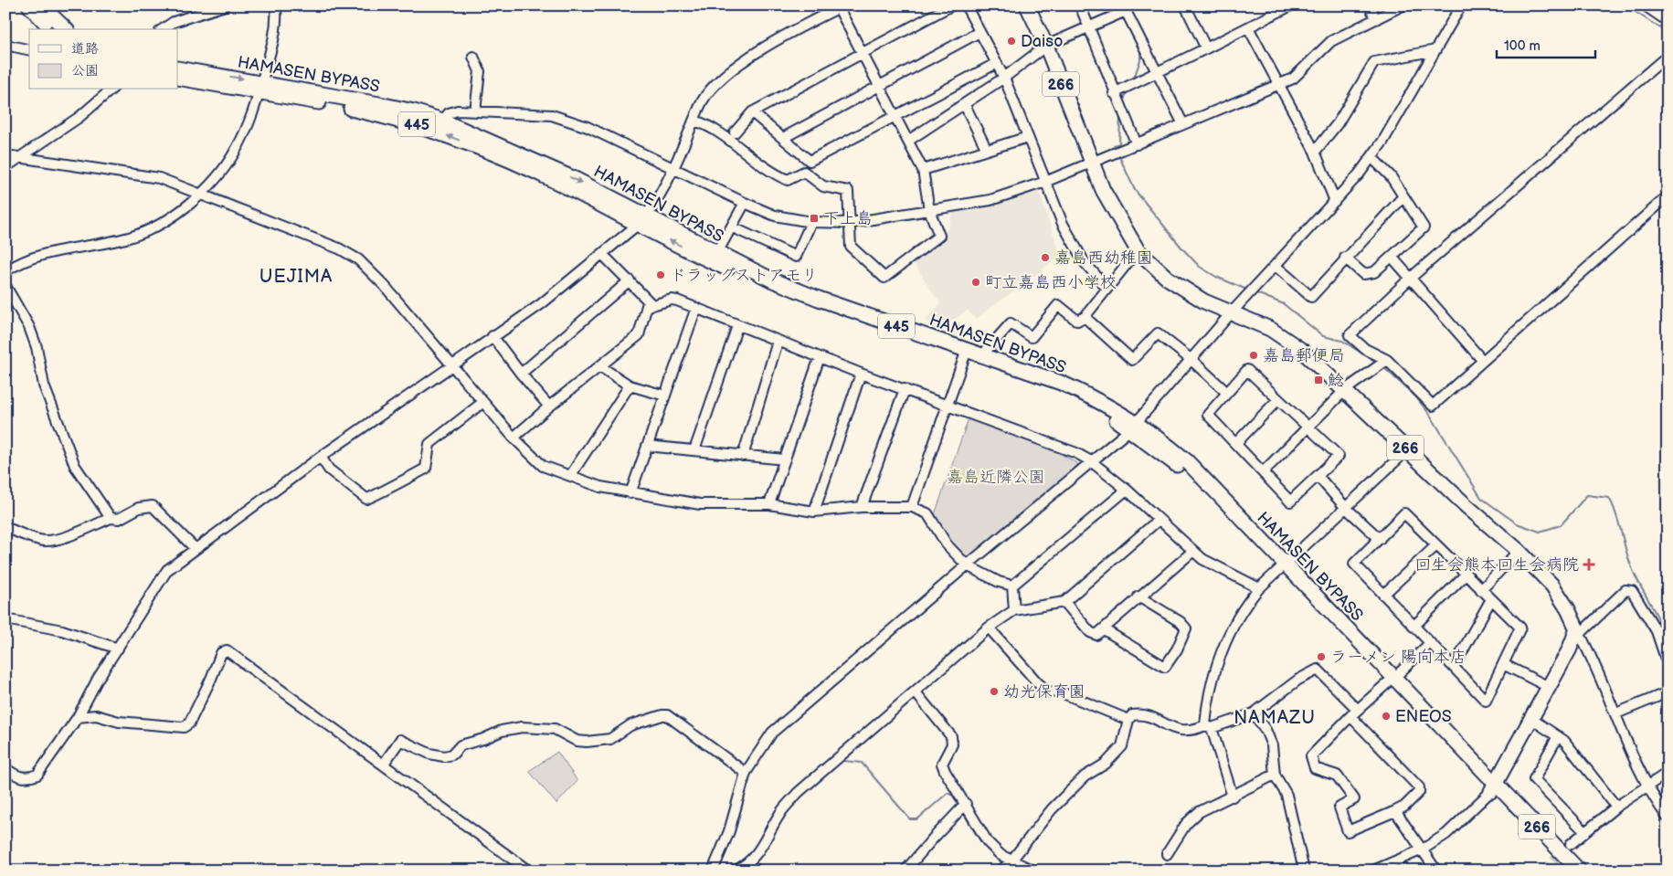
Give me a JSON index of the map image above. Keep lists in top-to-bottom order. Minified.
{"streets":{"highway":["HAMASEN BYPASS","266","445"]},"districts":["UEJIMA","NAMAZU"],"parks":["嘉島近隣公園"],"places":{"other":["Daiso","嘉島西幼稚園","ドラッグストアモリ","町立嘉島西小学校","嘉島郵便局","ラーメン 陽向本店","幼光保育園","ENEOS"],"transit":["下上島","鯰"],"health":["回生会熊本回生会病院"]},"legend":["道路","公園"],"scale_bar":"100 m"}
